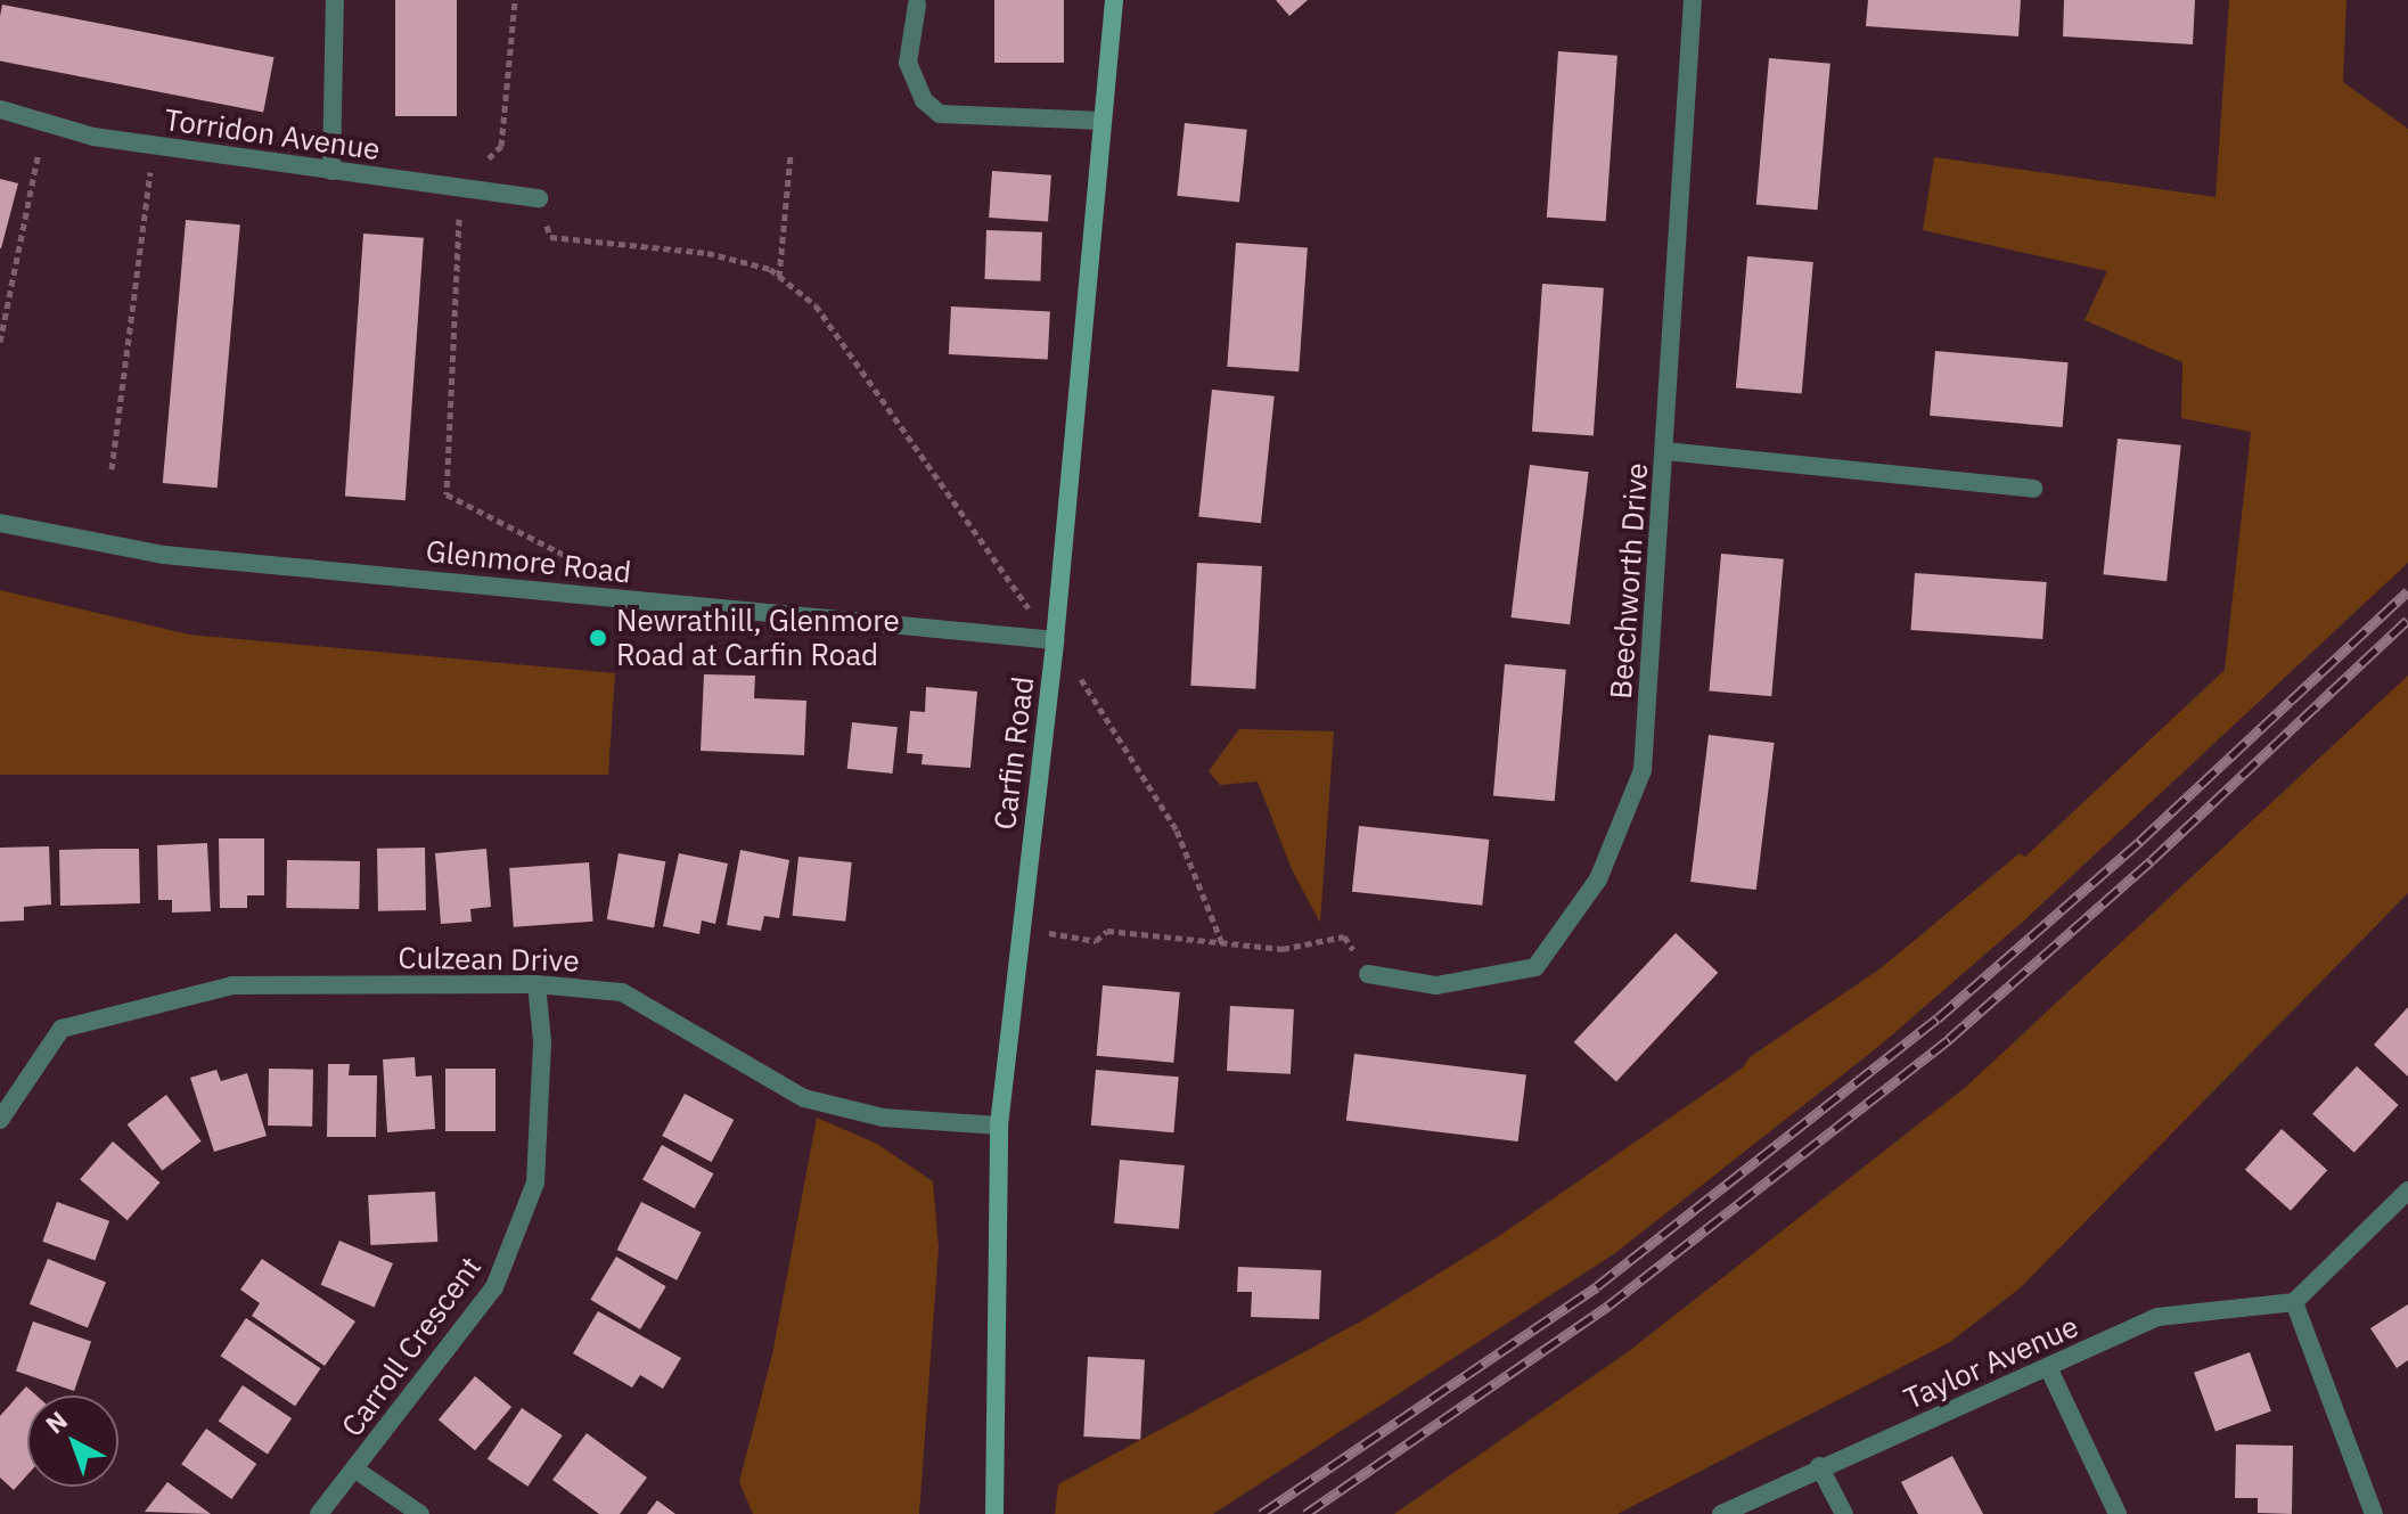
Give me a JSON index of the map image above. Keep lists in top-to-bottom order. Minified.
{"streets":{"main road":["Carfin Road"],"street":["Torridon Avenue","Glenmore Road","Beechworth Drive","Culzean Drive","Carroll Crescent","Taylor Avenue"]},"crossings":[["Glenmore Road","Carfin Road"],["Carfin Road","Culzean Drive"],["Culzean Drive","Carroll Crescent"]],"places":["Newrathill, Glenmore Road at Carfin Road"],"north":"top left"}
